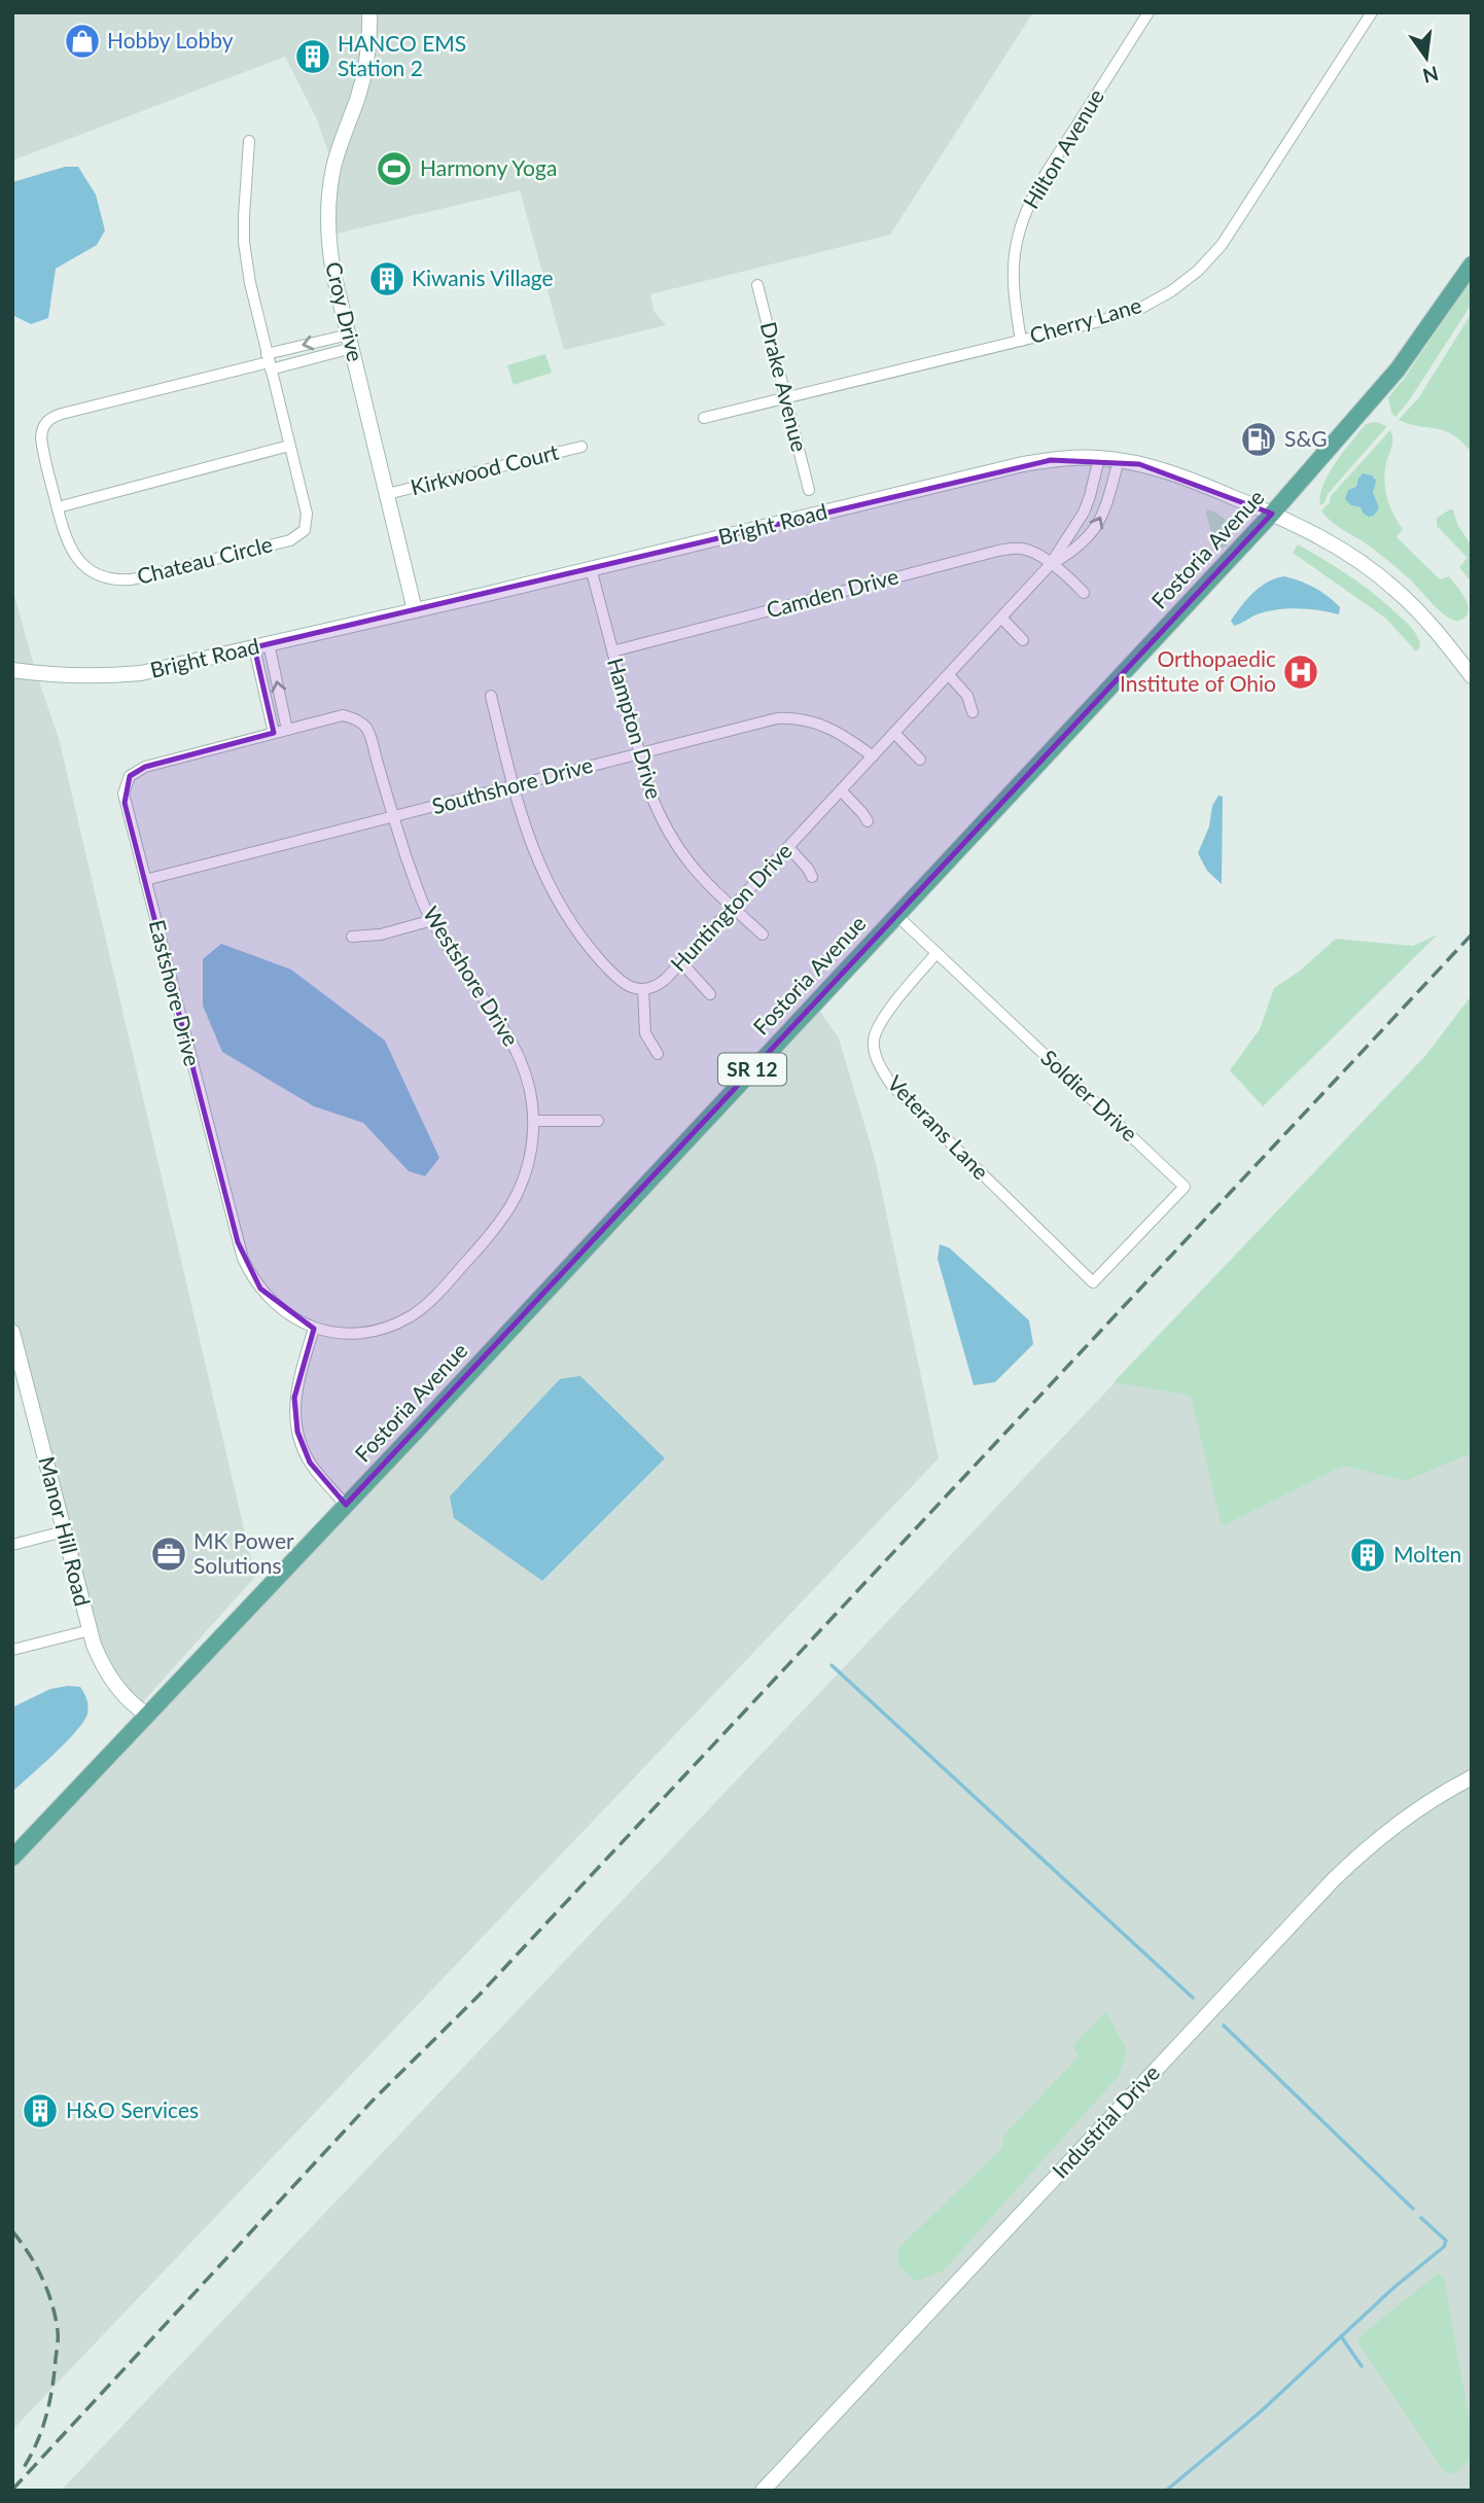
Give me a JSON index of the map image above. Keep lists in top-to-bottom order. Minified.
{"streets":{"main road":["Fostoria Avenue","SR 12"],"street":["Hilton Avenue","Croy Drive","Cherry Lane","Drake Avenue","Kirkwood Court","Bright Road","Chateau Circle","Camden Drive","Hampton Drive","Southshore Drive","Huntington Drive","Westshore Drive","Eastshore Drive","Soldier Drive","Veterans Lane","Manor Hill Road","Industrial Drive"]},"crossings":[["Hilton Avenue","Cherry Lane"],["Croy Drive","Kirkwood Court"],["Croy Drive","Bright Road"],["Cherry Lane","Drake Avenue"],["Bright Road","Fostoria Avenue"],["Bright Road","Hampton Drive"],["Bright Road","Huntington Drive"],["Fostoria Avenue","Soldier Drive"],["Fostoria Avenue","Manor Hill Road"],["Camden Drive","Hampton Drive"],["Camden Drive","Huntington Drive"],["Hampton Drive","Southshore Drive"],["Hampton Drive","Huntington Drive"],["Southshore Drive","Huntington Drive"],["Southshore Drive","Westshore Drive"],["Southshore Drive","Eastshore Drive"],["Westshore Drive","Eastshore Drive"],["Soldier Drive","Veterans Lane"]],"places":{"shop":["Hobby Lobby"],"building":["HANCO EMS Station 2","Kiwanis Village","Molten","H&O Services"],"sports":["Harmony Yoga"],"fuel station":["S&G"],"hospital":["Orthopaedic Institute of Ohio"],"office":["MK Power Solutions"]},"north":"bottom"}
